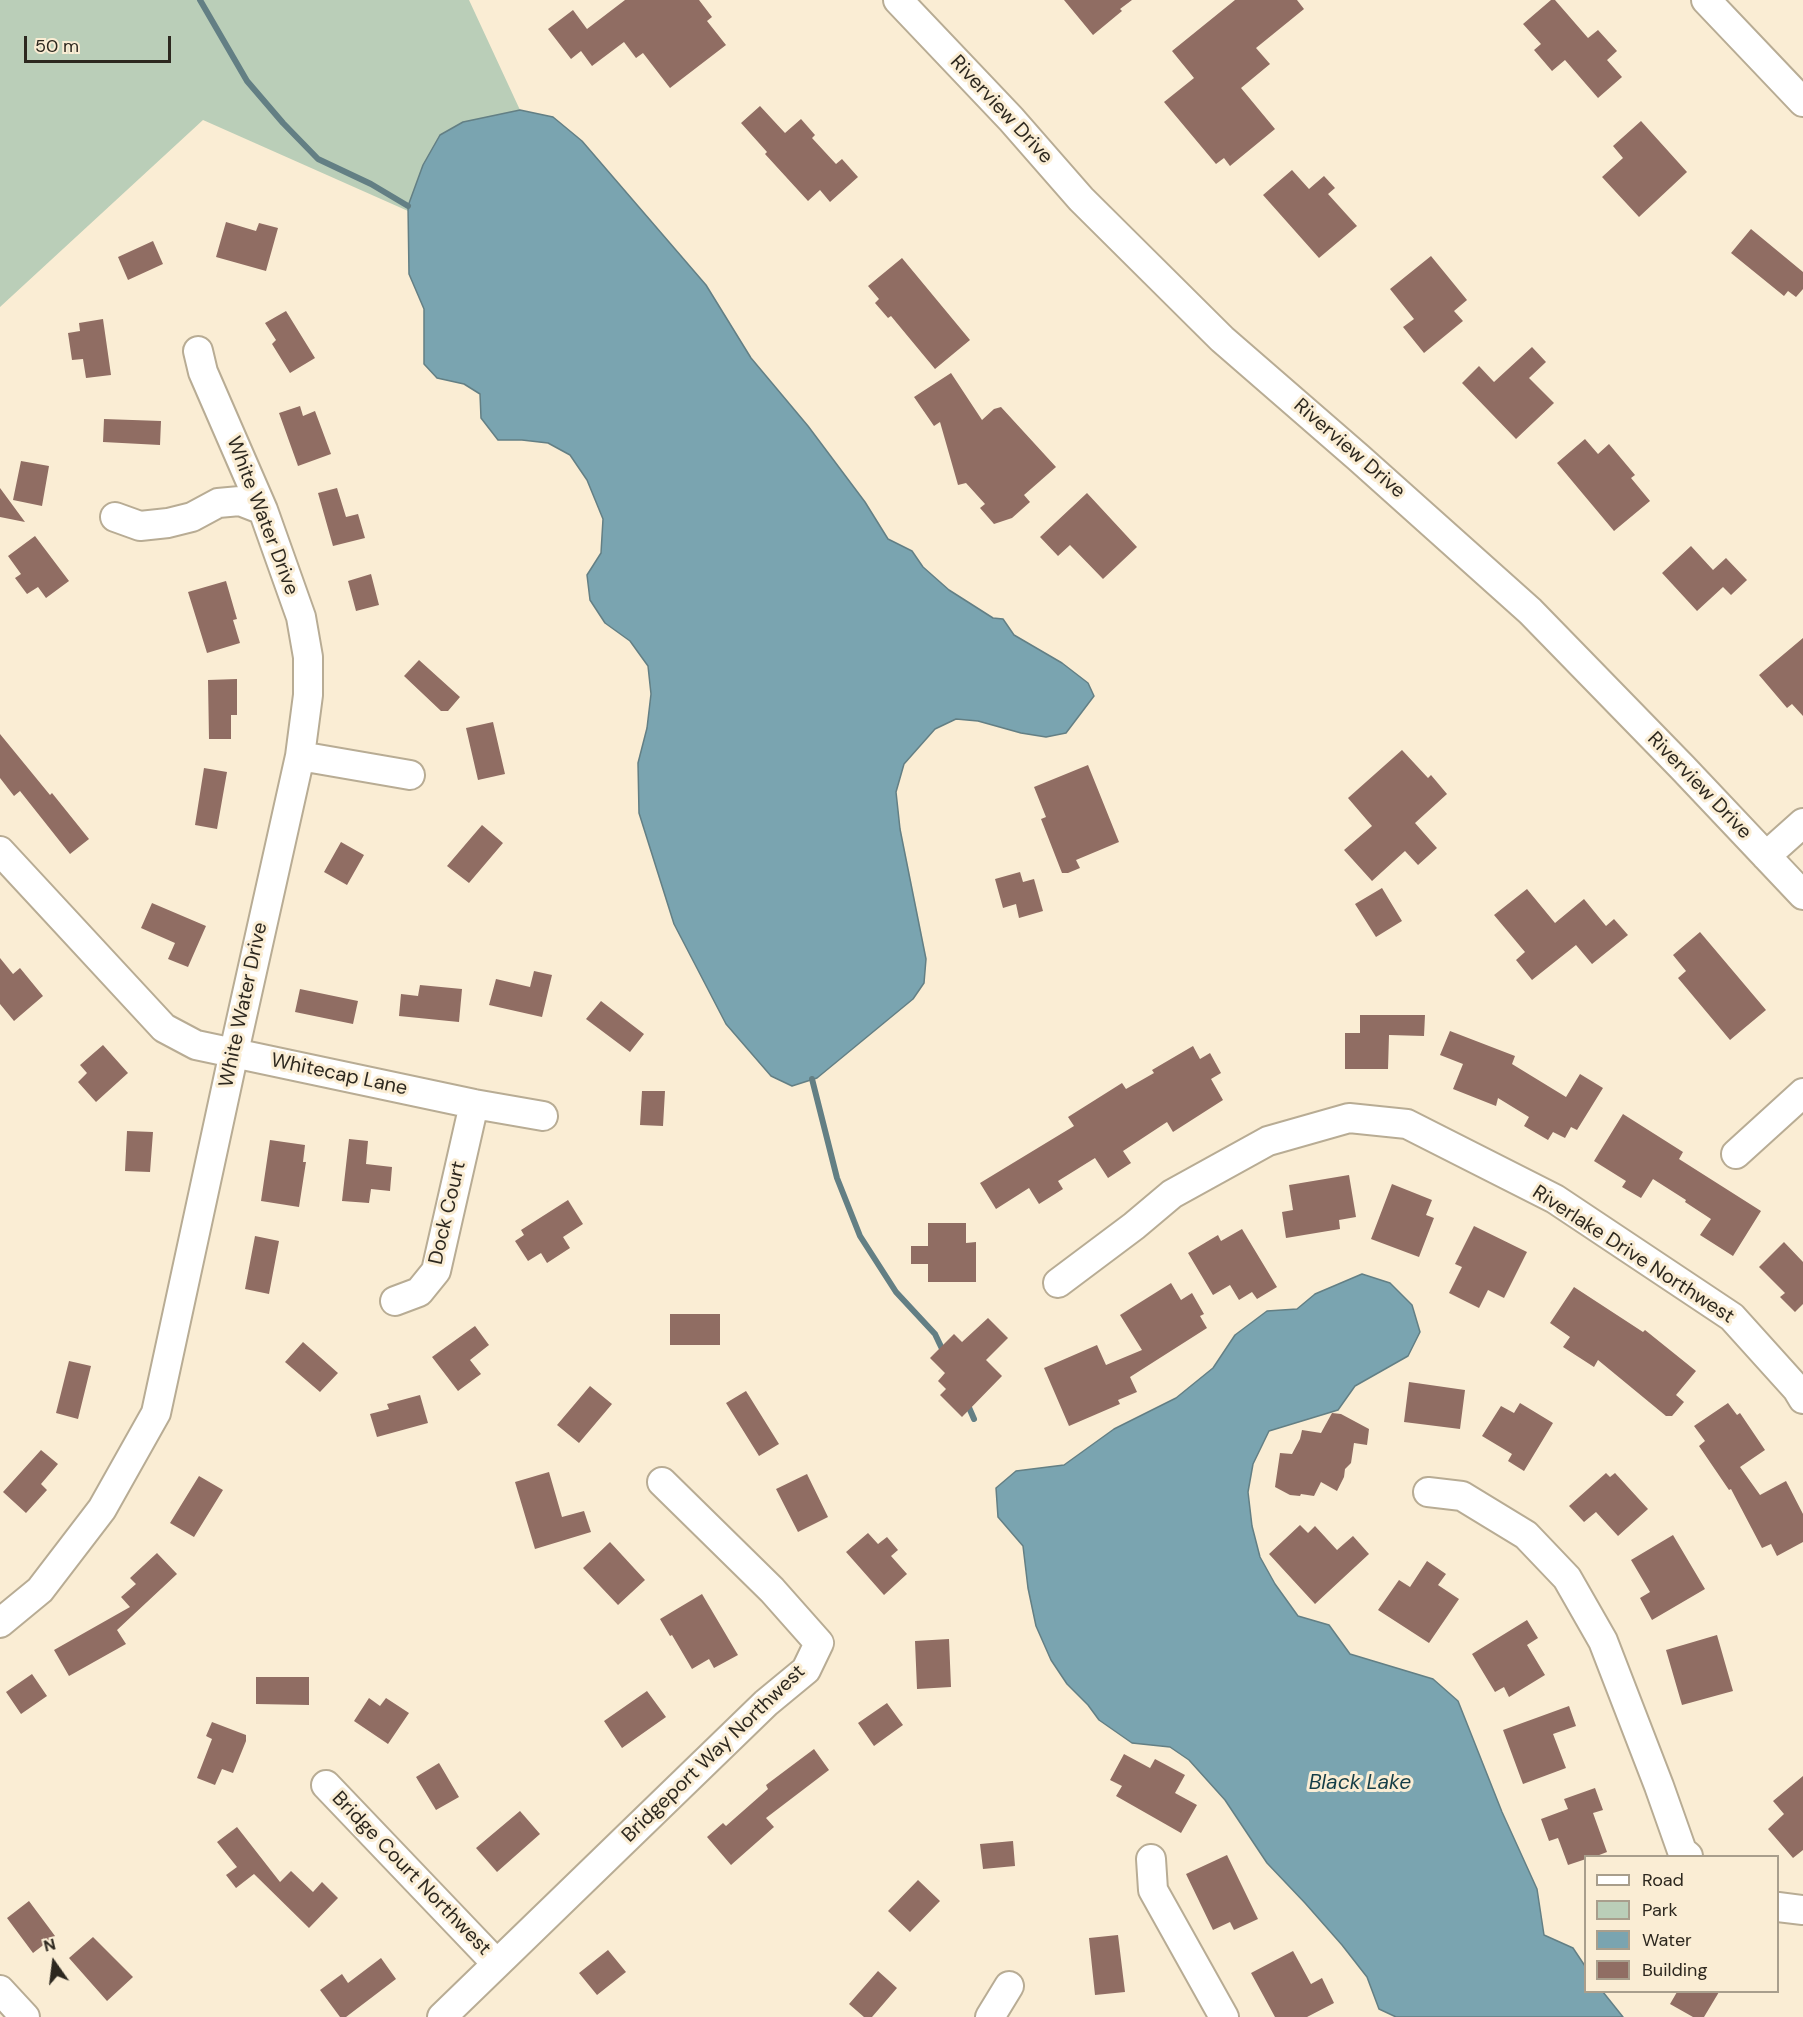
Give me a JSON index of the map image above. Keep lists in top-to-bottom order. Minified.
{"streets":{"street":["Riverview Drive","White Water Drive","Whitecap Lane","Dock Court","Riverlake Drive Northwest","Bridgeport Way Northwest","Bridge Court Northwest"]},"crossings":[["White Water Drive","Whitecap Lane"],["Whitecap Lane","Dock Court"],["Bridgeport Way Northwest","Bridge Court Northwest"]],"water":["Black Lake"],"legend":["Road","Park","Water","Building"],"scale_bar":"50 m","north":"top"}
